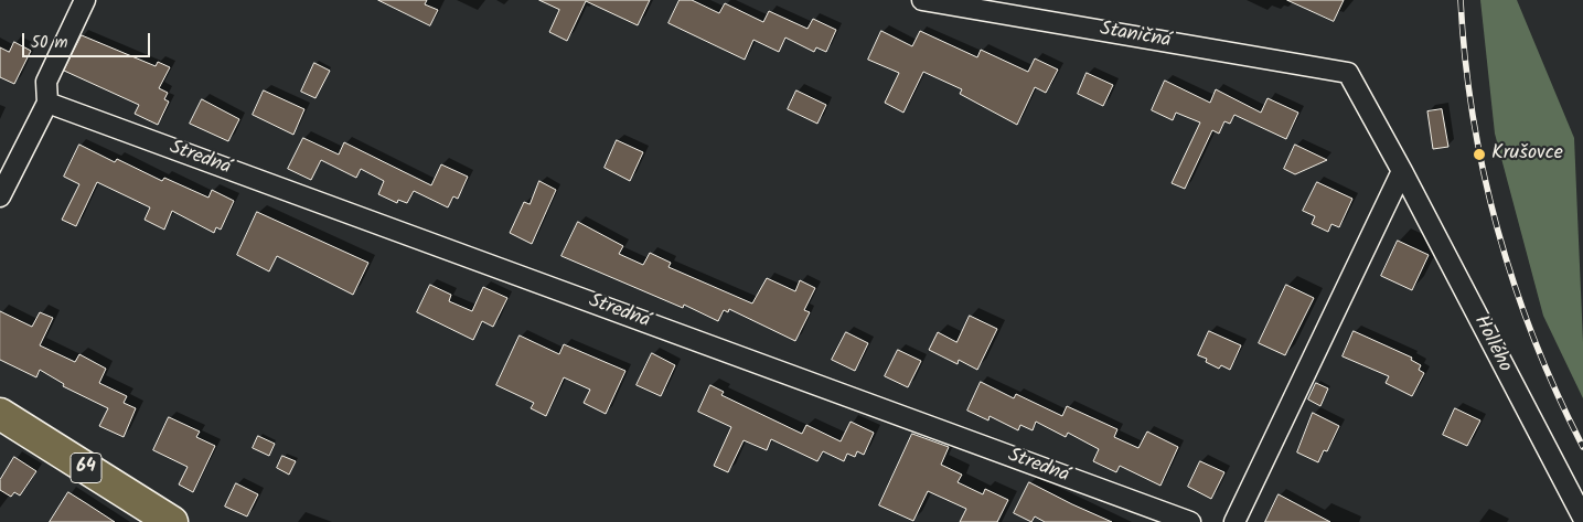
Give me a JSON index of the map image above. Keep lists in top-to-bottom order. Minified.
{"streets":{"main road":["64"],"street":["Staničná","Stredná","Hollého"]},"crossings":[["Staničná","Hollého"]],"places":["Krušovce"],"scale_bar":"50 m"}
